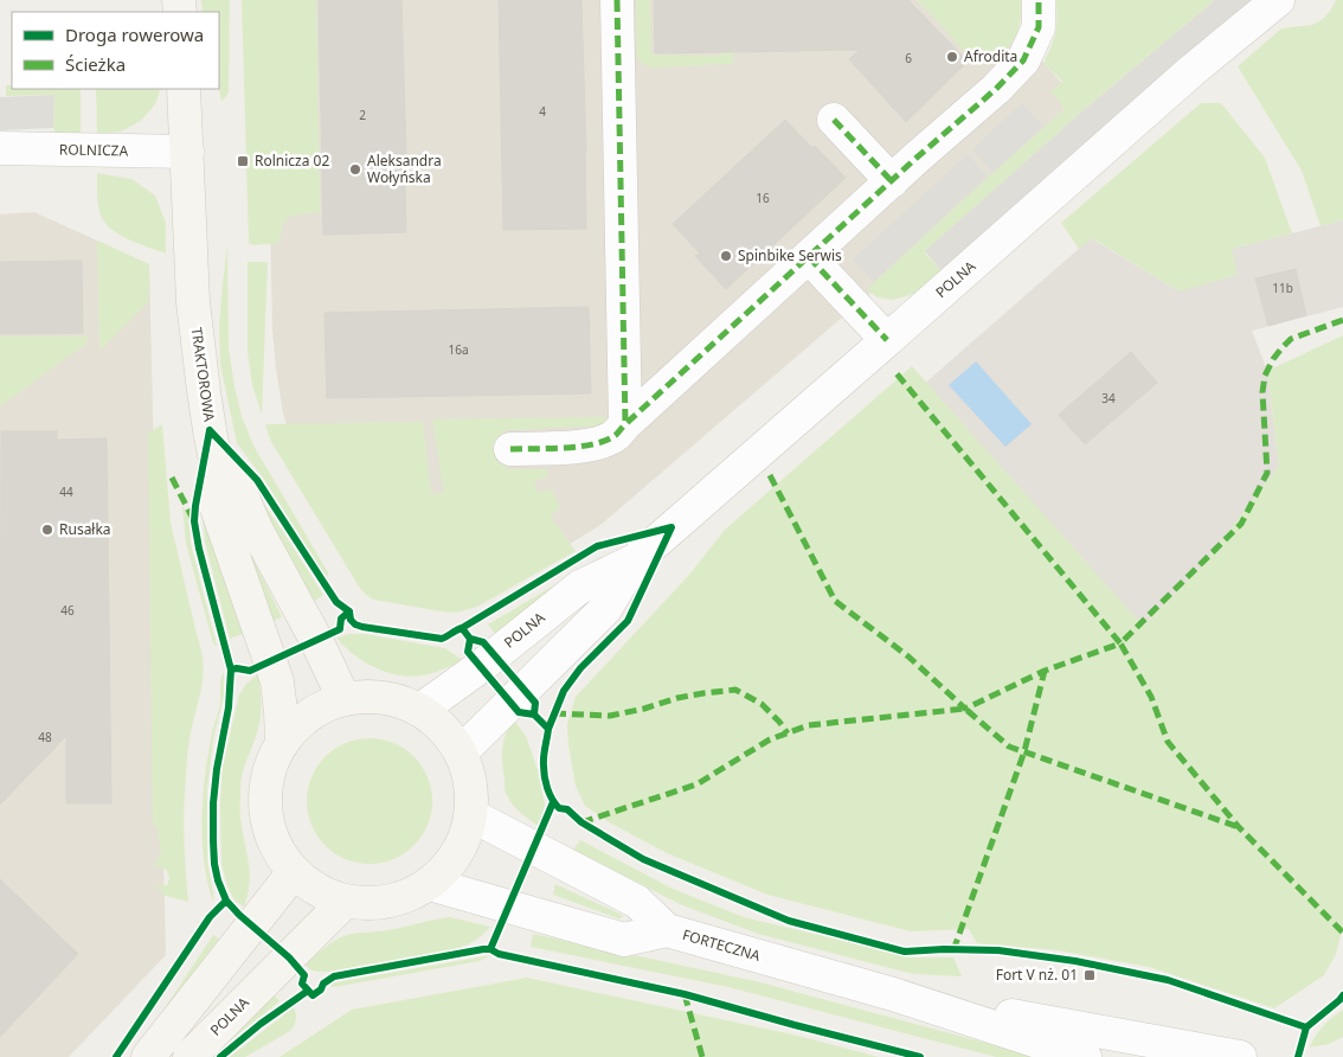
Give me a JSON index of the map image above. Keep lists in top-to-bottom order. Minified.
{"streets":{"street":["ROLNICZA","POLNA","TRAKTOROWA","FORTECZNA"]},"crossings":[["ROLNICZA","TRAKTOROWA"],["POLNA","TRAKTOROWA"],["POLNA","FORTECZNA"],["TRAKTOROWA","FORTECZNA"]],"places":{"other":["Afrodita","Aleksandra Wołyńska","Spinbike Serwis","Rusałka"],"transit":["Rolnicza 02","Fort V nż. 01"]},"house_numbers":["6","4","2","16","11b","16a","34","44","46","48"],"legend":["Droga rowerowa","Ścieżka"]}
